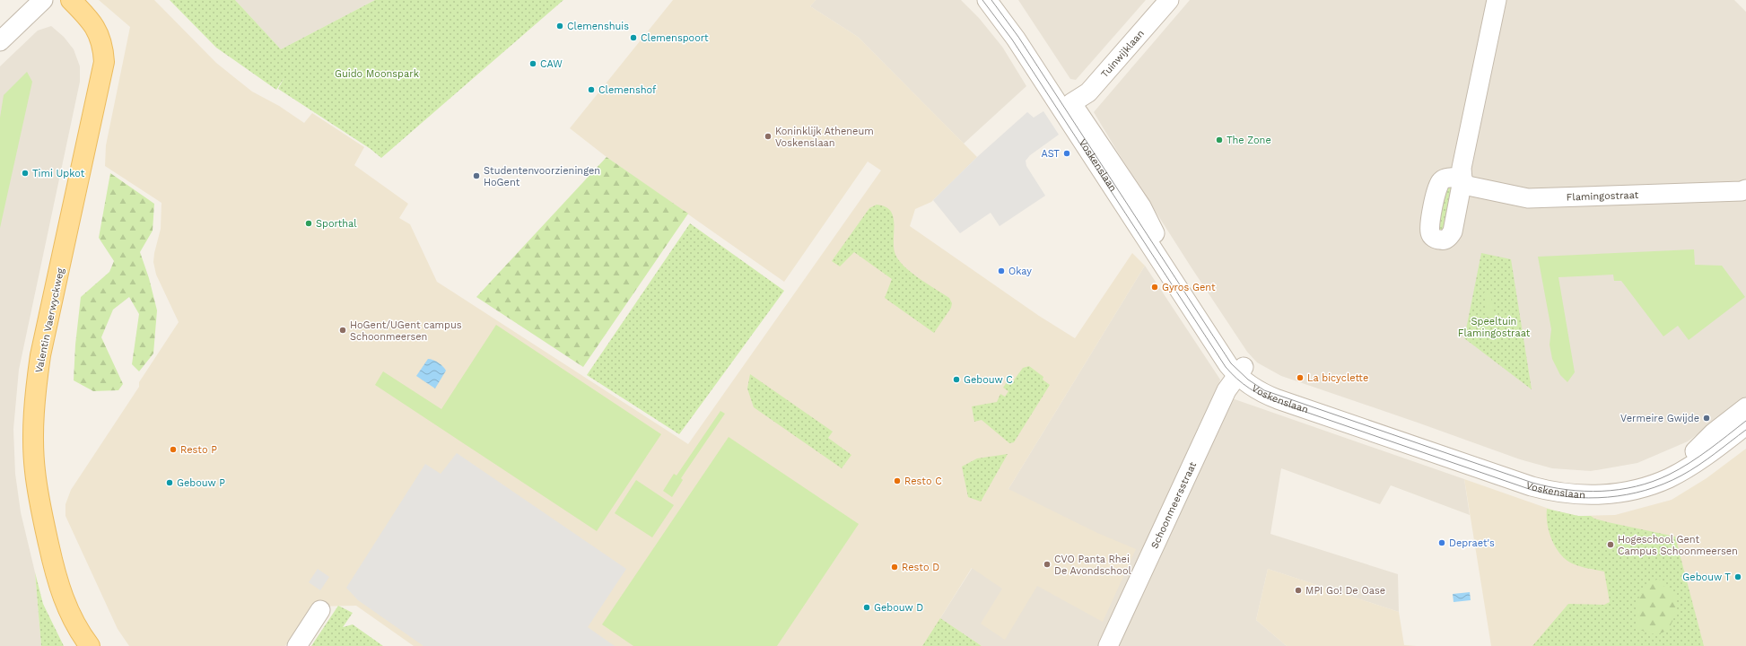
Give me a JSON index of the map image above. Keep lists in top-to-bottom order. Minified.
{"streets":{"main road":["Valentin Vaerwyckweg"],"street":["Tuinwijklaan","Voskenslaan","Flamingostraat","Schoonmeersstraat"]},"crossings":[["Tuinwijklaan","Voskenslaan"],["Voskenslaan","Schoonmeersstraat"]],"parks":["Guido Moonspark","Speeltuin Flamingostraat"],"places":["Clemenshuis","Clemenspoort","CAW","Clemenshof","Koninklijk Atheneum Voskenslaan","The Zone","AST","Timi Upkot","Studentenvoorzieningen HoGent","Sporthal","Okay","Gyros Gent","HoGent/UGent campus Schoonmeersen","La bicyclette","Gebouw C","Vermeire Gwijde","Resto P","Resto C","Gebouw P","Depraet's","Hogeschool Gent Campus Schoonmeersen","CVO Panta Rhei De Avondschool","Resto D","Gebouw T","MPI Go! De Oase","Gebouw D"]}
